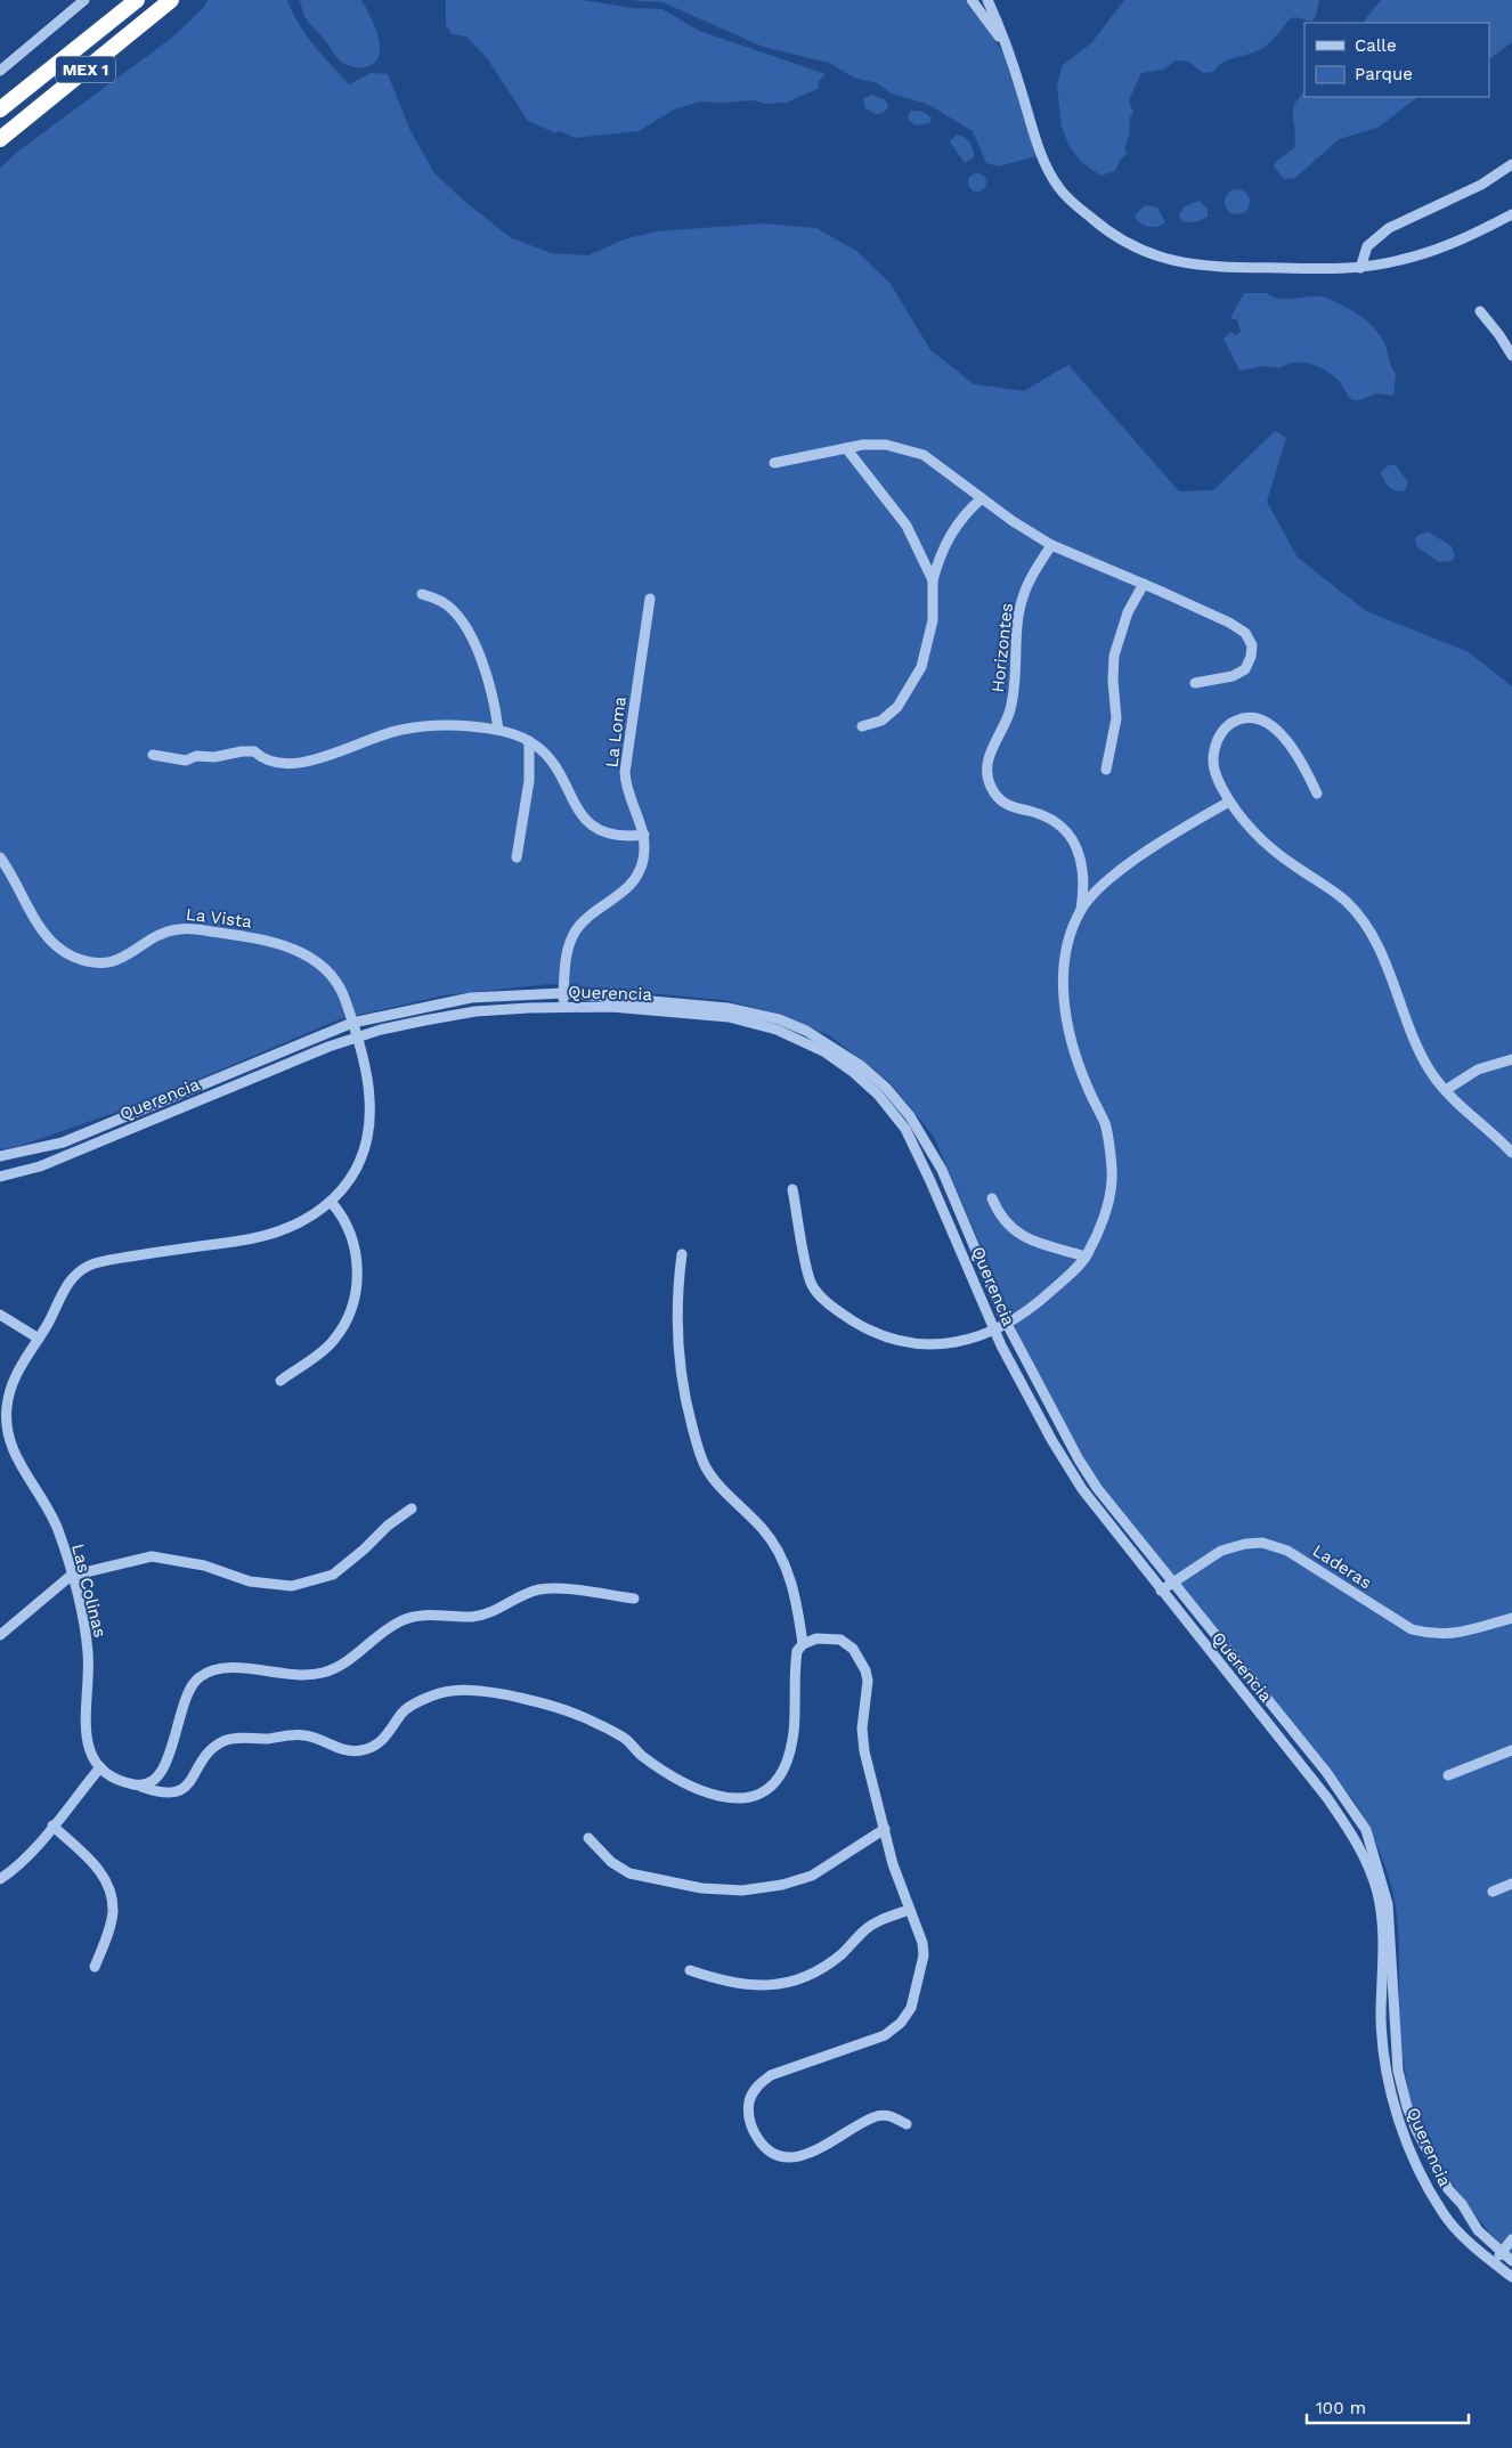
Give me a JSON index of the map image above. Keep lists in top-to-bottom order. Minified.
{"streets":{"highway":["MEX 1"],"street":["Horizontes","La Loma","La Vista","Querencia","Laderas","Las Colinas"]},"crossings":[["La Loma","Querencia"],["La Vista","Querencia"],["La Vista","Las Colinas"],["Querencia","Laderas"],["Querencia","Las Colinas"]],"legend":["Calle","Parque"],"scale_bar":"100 m"}
